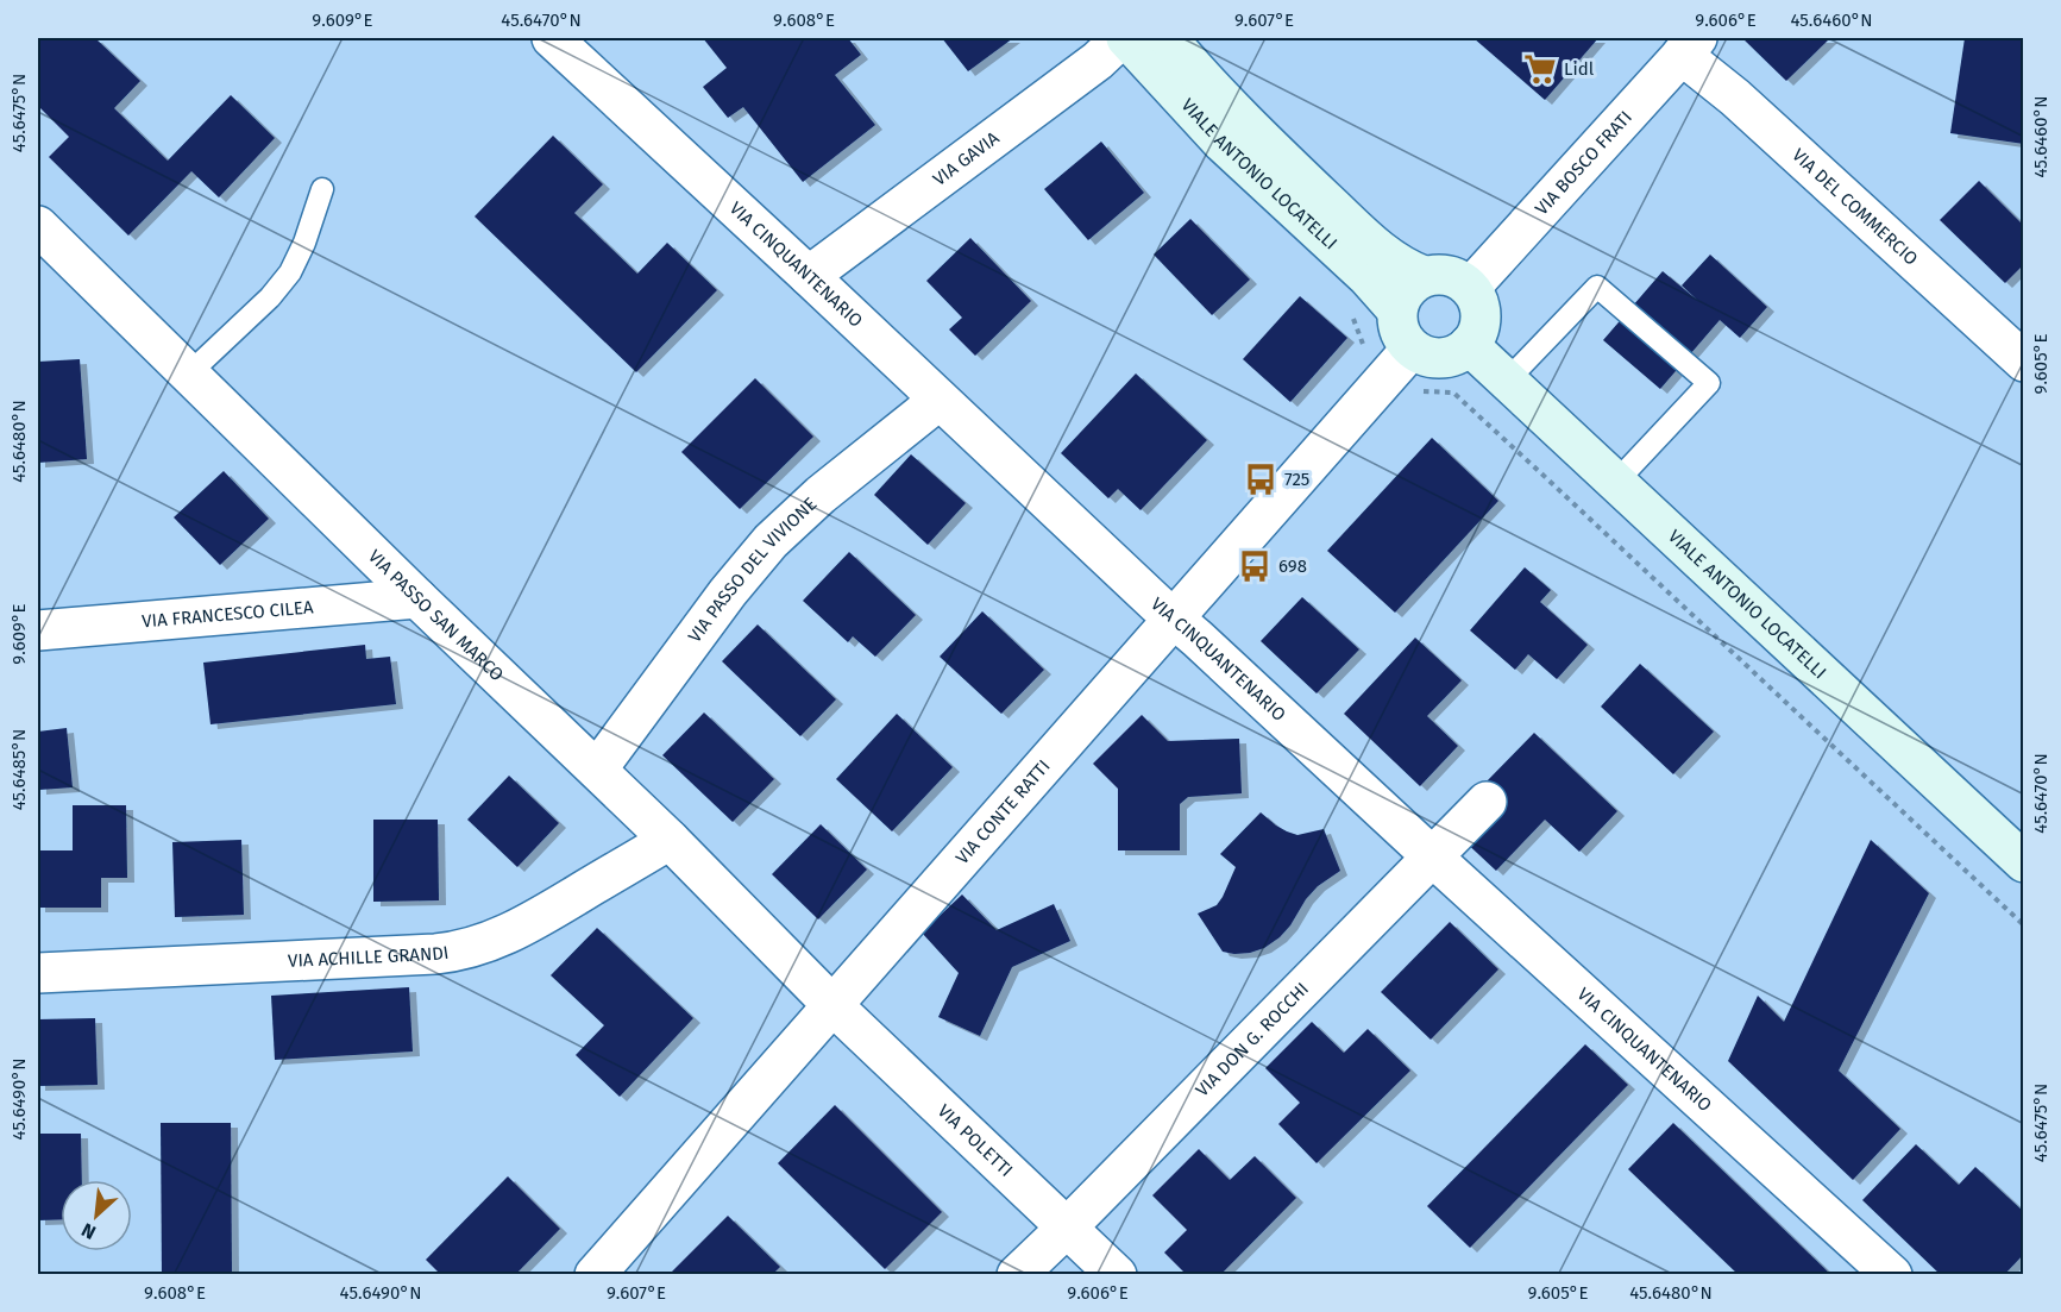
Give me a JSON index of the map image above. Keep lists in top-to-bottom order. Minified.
{"streets":{"street":["VIA GAVIA","VIA BOSCO FRATI","VIALE ANTONIO LOCATELLI","VIA DEL COMMERCIO","VIA CINQUANTENARIO","VIA PASSO DEL VIVIONE","VIA FRANCESCO CILEA","VIA PASSO SAN MARCO","VIA CONTE RATTI","VIA ACHILLE GRANDI","VIA DON G. ROCCHI","VIA POLETTI"]},"crossings":[["VIA GAVIA","VIALE ANTONIO LOCATELLI"],["VIA GAVIA","VIA CINQUANTENARIO"],["VIA BOSCO FRATI","VIALE ANTONIO LOCATELLI"],["VIA BOSCO FRATI","VIA DEL COMMERCIO"],["VIA BOSCO FRATI","VIA CONTE RATTI"],["VIALE ANTONIO LOCATELLI","VIA CONTE RATTI"],["VIA CINQUANTENARIO","VIA PASSO DEL VIVIONE"],["VIA CINQUANTENARIO","VIA CONTE RATTI"],["VIA CINQUANTENARIO","VIA DON G. ROCCHI"],["VIA PASSO DEL VIVIONE","VIA PASSO SAN MARCO"],["VIA FRANCESCO CILEA","VIA PASSO SAN MARCO"],["VIA PASSO SAN MARCO","VIA CONTE RATTI"],["VIA PASSO SAN MARCO","VIA ACHILLE GRANDI"],["VIA PASSO SAN MARCO","VIA POLETTI"],["VIA CONTE RATTI","VIA POLETTI"],["VIA DON G. ROCCHI","VIA POLETTI"]],"places":{"supermarket":["Lidl"],"bus stop":["725","698"]},"north":"bottom left","coordinates":["9.609°E","45.6470°N","9.608°E","9.607°E","9.606°E","45.6460°N","45.6475°N","9.605°E","45.6480°N","45.6485°N","45.6490°N"]}
